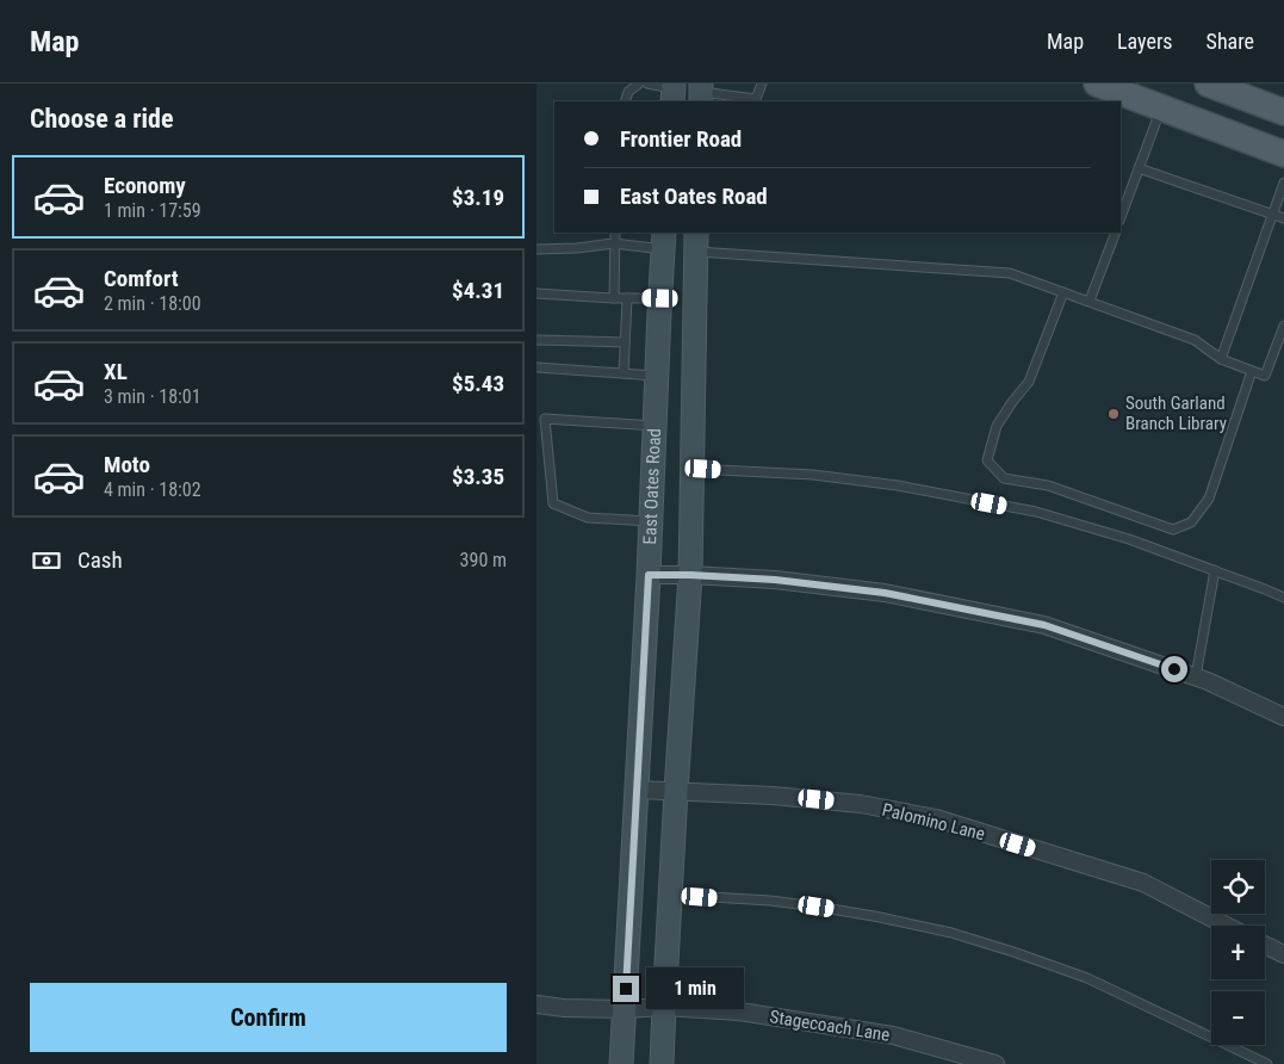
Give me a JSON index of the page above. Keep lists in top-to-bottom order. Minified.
{"streets":{"main road":["East Oates Road"],"street":["Palomino Lane","Stagecoach Lane"]},"crossings":[["East Oates Road","Palomino Lane"],["East Oates Road","Stagecoach Lane"]],"places":["South Garland Branch Library"],"page":{"header":"Map","nav":["Map","Layers","Share"],"heading":"Choose a ride","banner":["Frontier Road","East Oates Road"],"list":[{"name":"Economy","note":"1 min · 17:59","value":"$3.19"},{"name":"Comfort","note":"2 min · 18:00","value":"$4.31"},{"name":"XL","note":"3 min · 18:01","value":"$5.43"},{"name":"Moto","note":"4 min · 18:02","value":"$3.35"}],"pay":["Cash","390 m"],"map_buttons":["+","−"],"bubble":"1 min","buttons":"Confirm"}}
